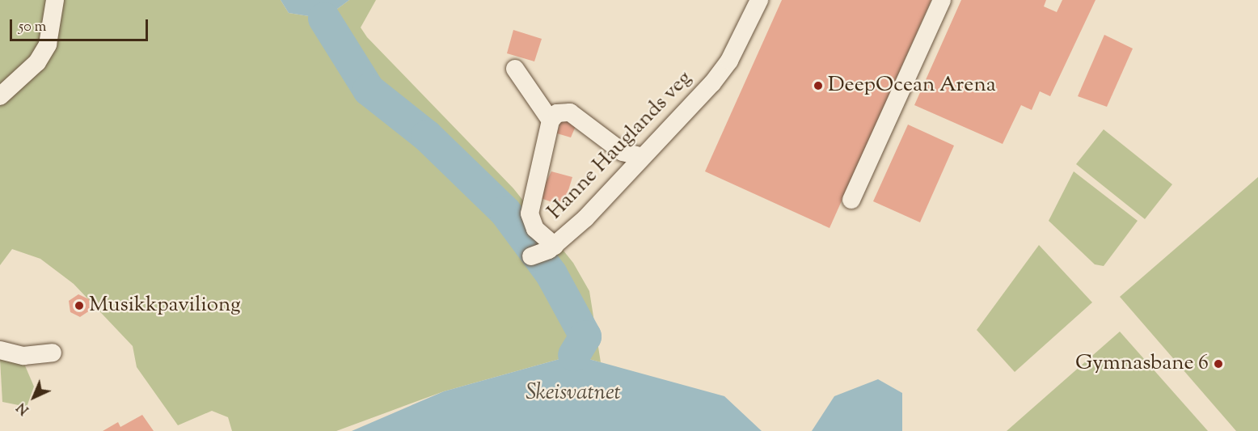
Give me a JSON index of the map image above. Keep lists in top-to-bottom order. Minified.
{"streets":{"lane":["Hanne Hauglands veg"]},"water":["Skeisvatnet"],"places":["DeepOcean Arena","Musikkpaviliong","Gymnasbane 6"],"scale_bar":"50 m","north":"bottom left"}
